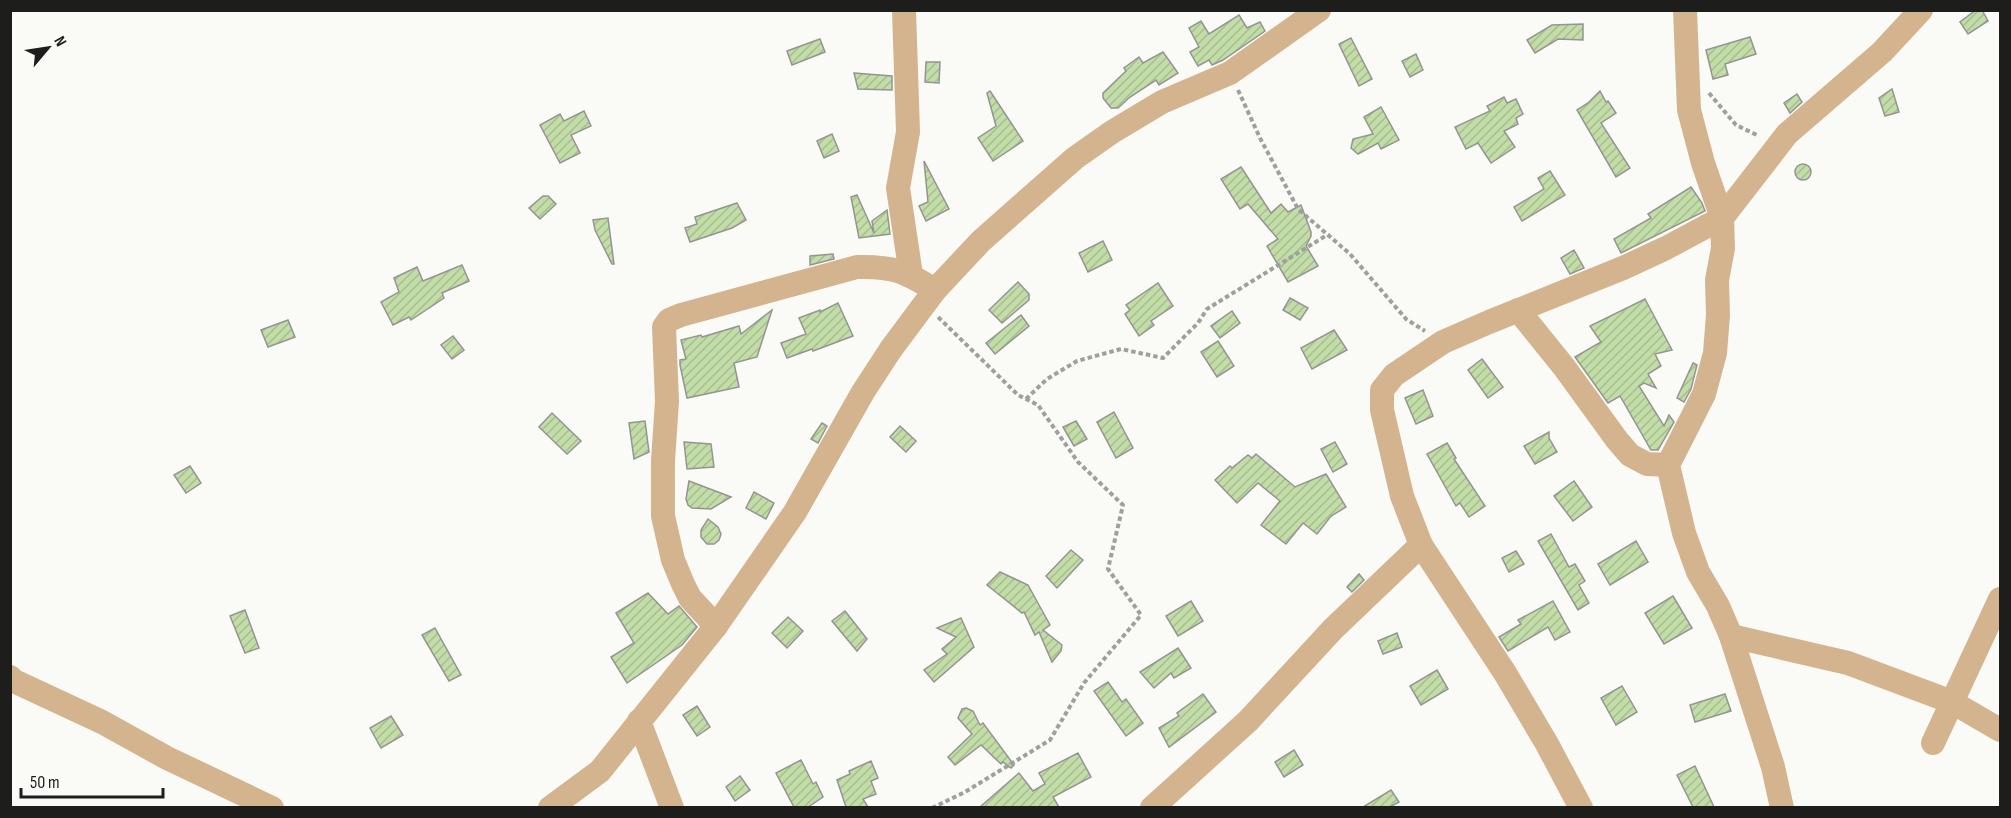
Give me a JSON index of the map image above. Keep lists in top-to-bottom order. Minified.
{"scale_bar":"50 m","north":"top right"}
